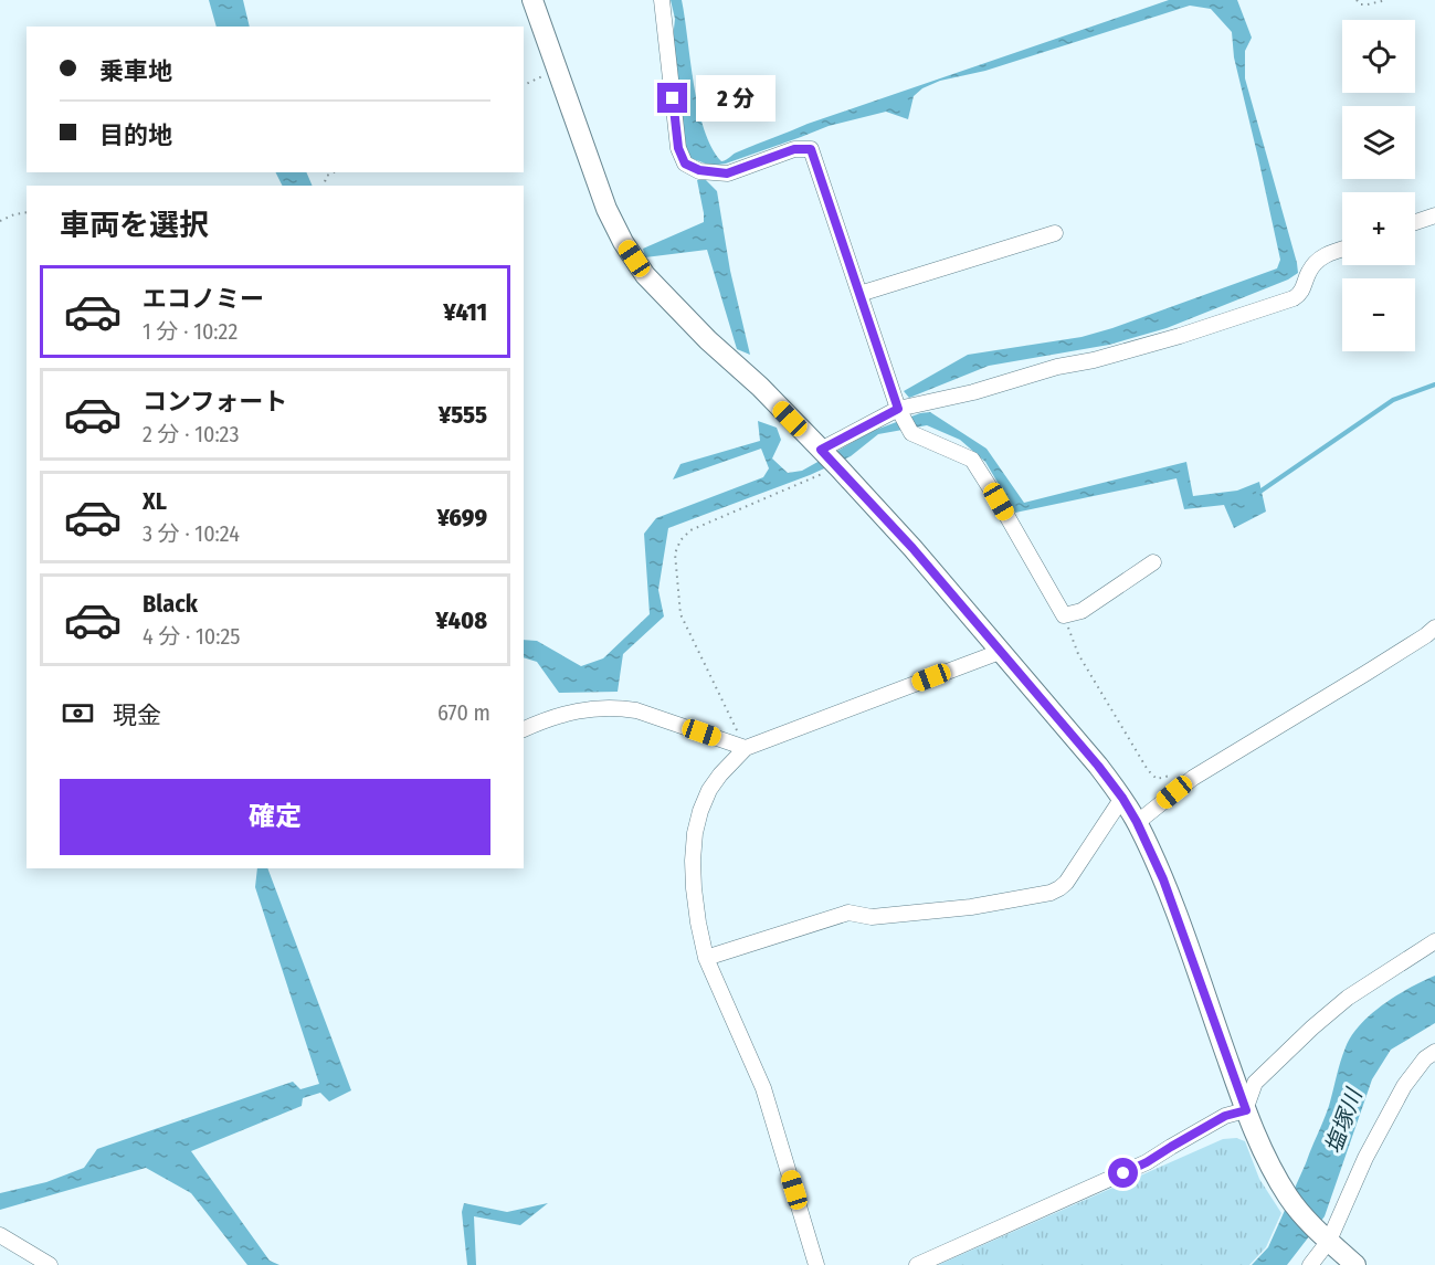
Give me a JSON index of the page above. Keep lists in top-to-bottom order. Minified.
{"water":["塩塚川"],"page":{"map_buttons":["+","−"],"banner":["乗車地","目的地"],"bubble":"2 分","heading":"車両を選択","list":[{"name":"エコノミー","note":"1 分 · 10:22","value":"¥411"},{"name":"コンフォート","note":"2 分 · 10:23","value":"¥555"},{"name":"XL","note":"3 分 · 10:24","value":"¥699"},{"name":"Black","note":"4 分 · 10:25","value":"¥408"}],"pay":["現金","670 m"],"buttons":"確定"}}
